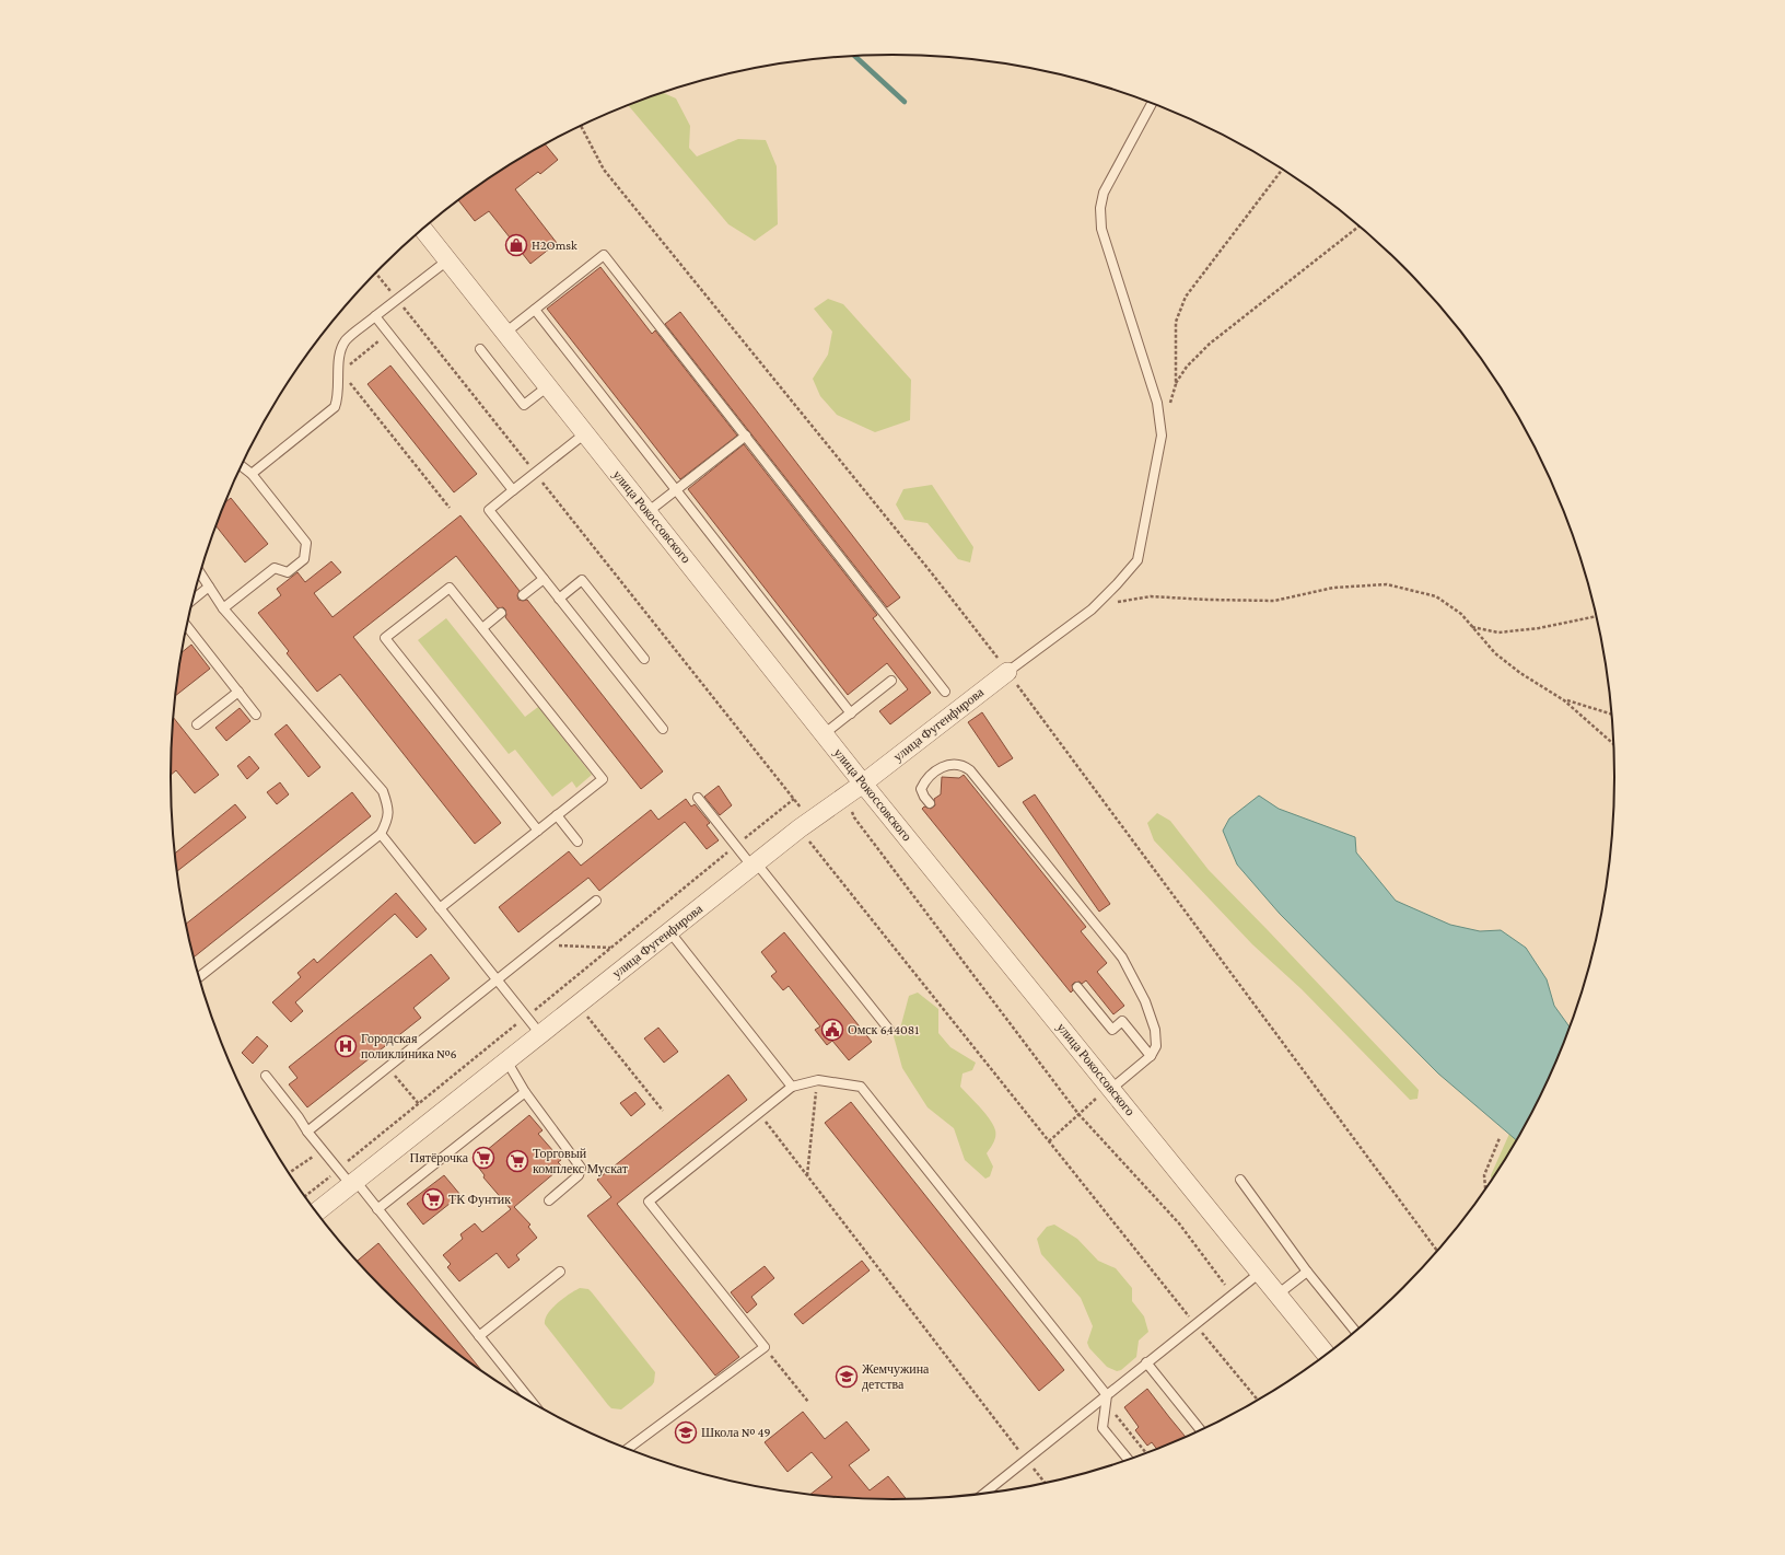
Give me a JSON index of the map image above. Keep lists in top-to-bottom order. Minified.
{"streets":{"street":["улица Рокоссовского","улица Фугенфирова"]},"crossings":[["улица Рокоссовского","улица Фугенфирова"]],"places":{"shop":["H2Omsk"],"public building":["Омск 644081"],"hospital":["Городская поликлиника №6"],"supermarket":["Пятёрочка","Торговый комплекс Мускат","ТК Фунтик"],"school or university":["Жемчужина детства","Школа № 49"]}}
